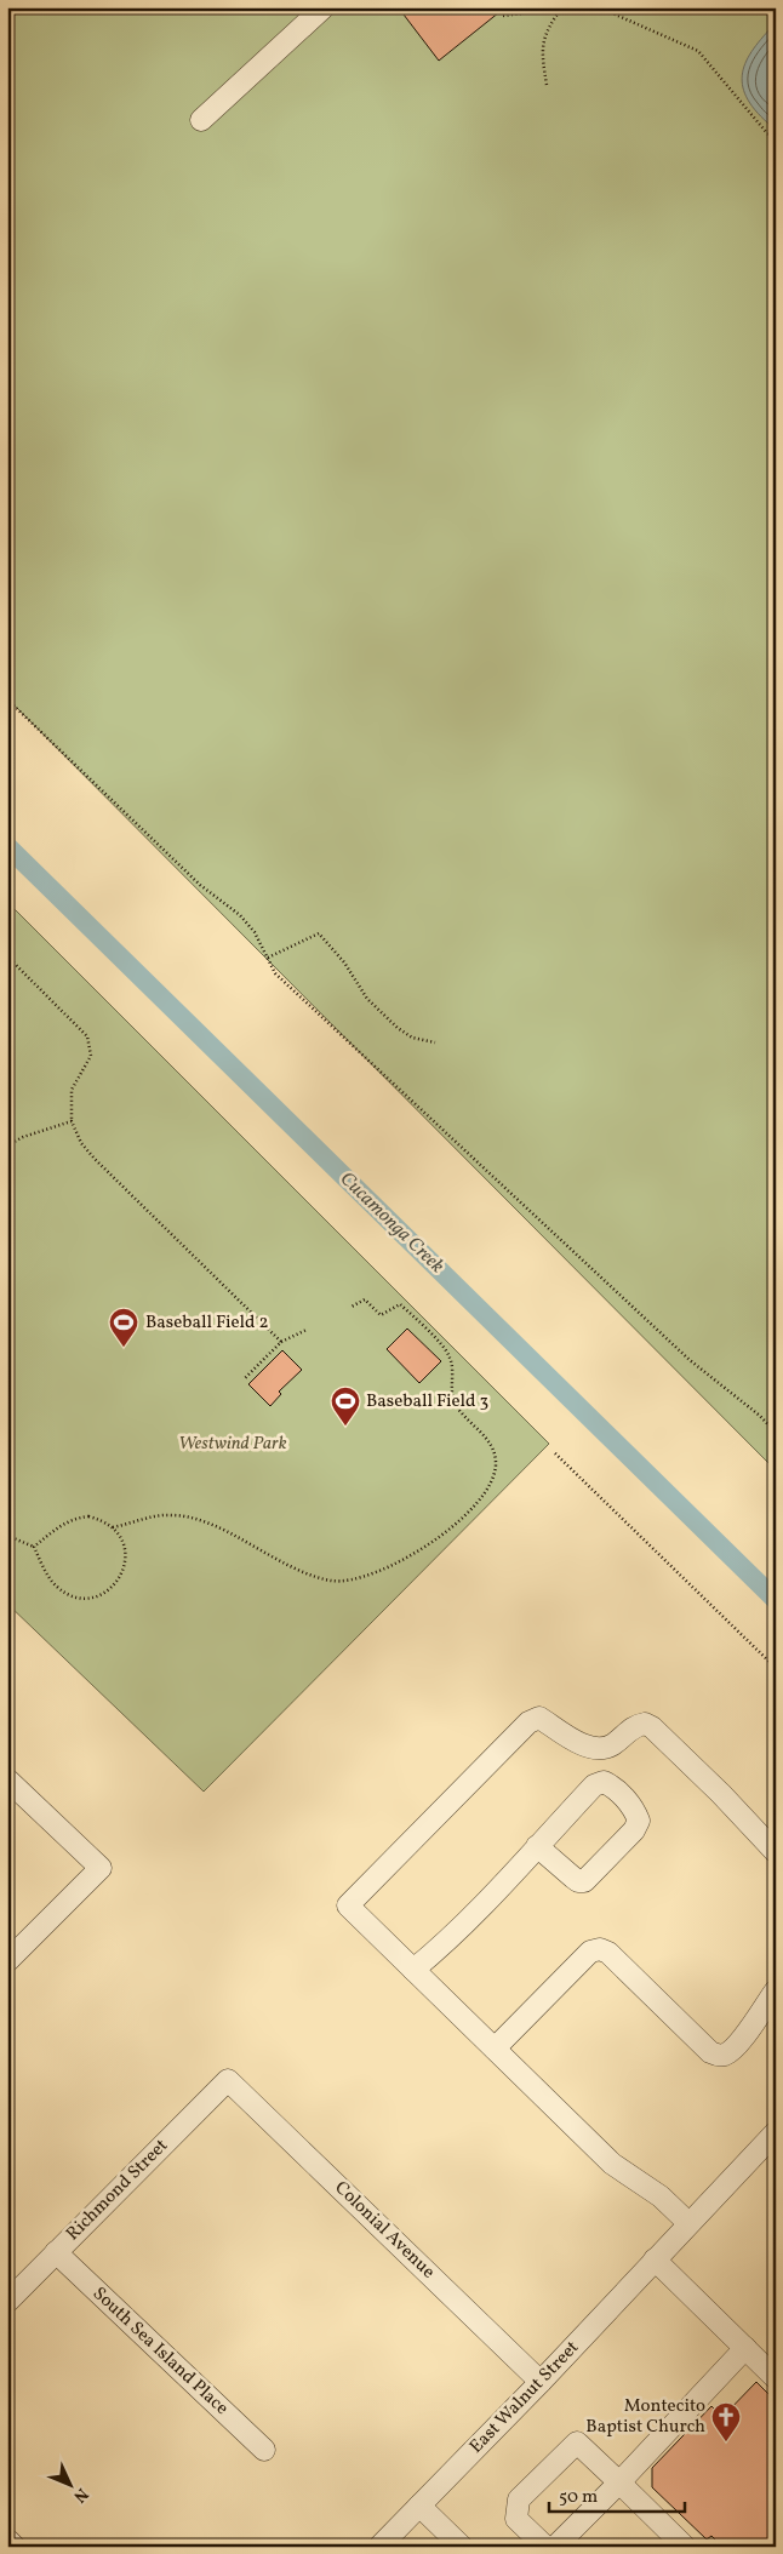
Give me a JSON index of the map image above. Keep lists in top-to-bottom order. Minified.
{"streets":{"street":["Richmond Street","Colonial Avenue","South Sea Island Place","East Walnut Street"]},"crossings":[["Richmond Street","Colonial Avenue"],["Richmond Street","South Sea Island Place"],["Colonial Avenue","East Walnut Street"]],"water":["Cucamonga Creek"],"parks":["Westwind Park"],"places":{"sports":["Baseball Field 2","Baseball Field 3"],"church":["Montecito Baptist Church"]},"scale_bar":"50 m","north":"bottom right"}
